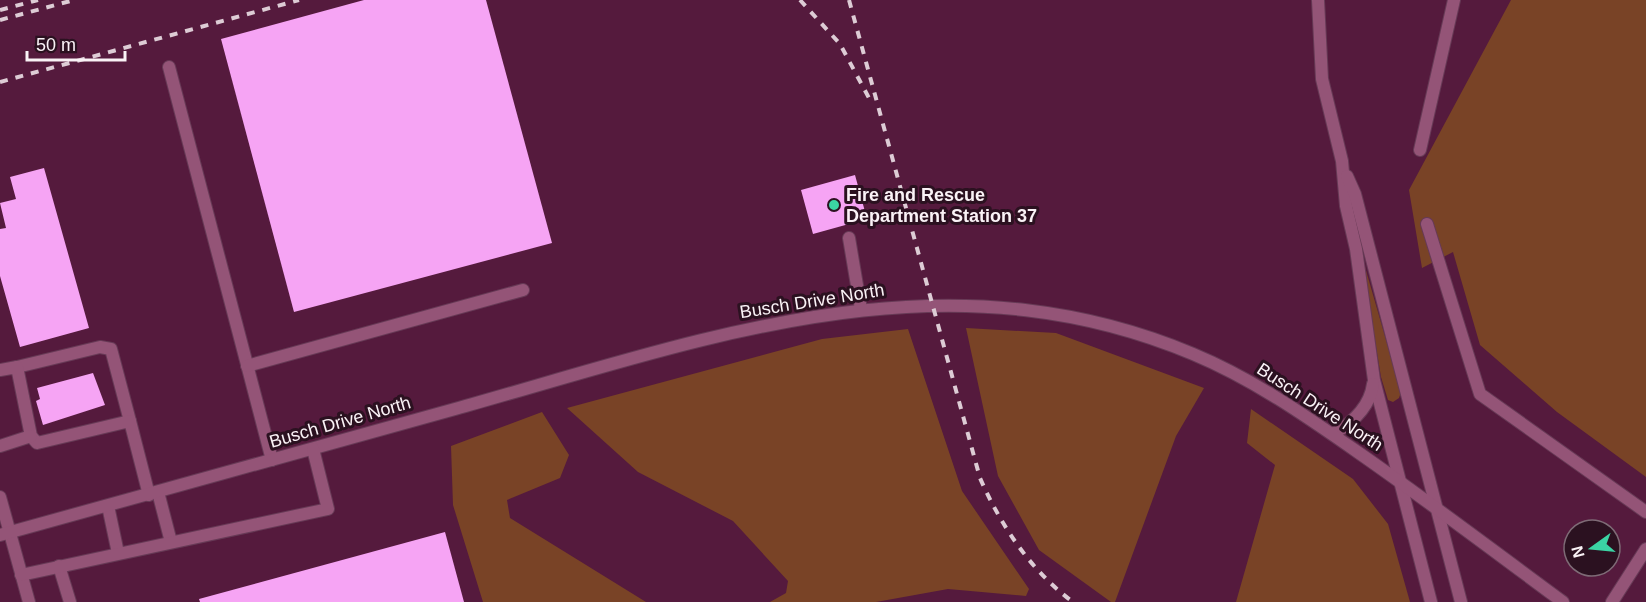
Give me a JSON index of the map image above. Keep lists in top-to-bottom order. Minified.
{"streets":{"street":["Busch Drive North"]},"places":["Fire and Rescue Department Station 37"],"scale_bar":"50 m","north":"left"}
